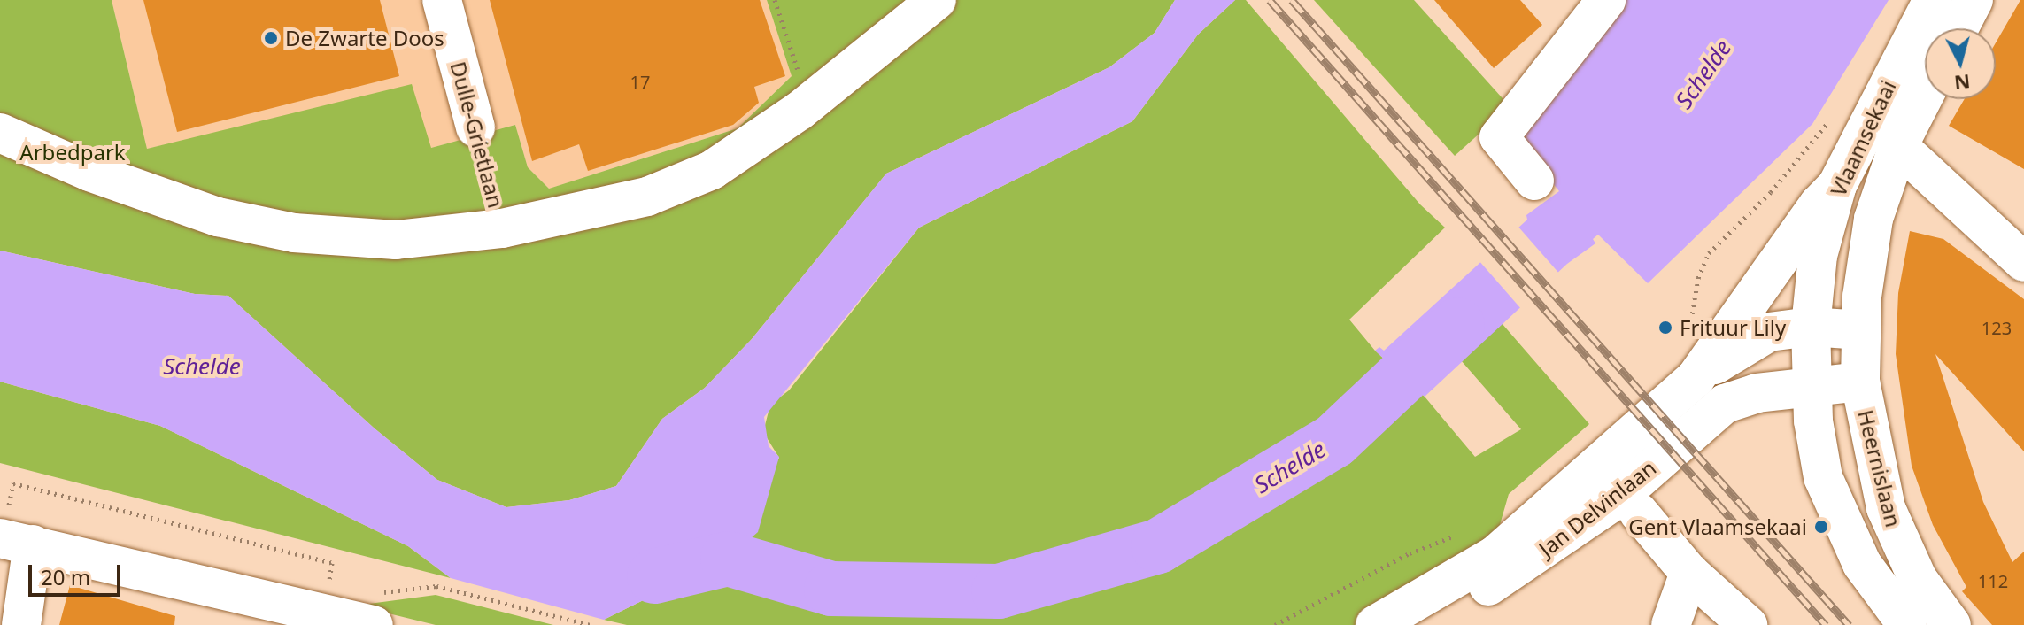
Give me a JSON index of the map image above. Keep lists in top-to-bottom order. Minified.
{"streets":{"street":["Dulle-Grietlaan","Vlaamsekaai","Heernislaan","Jan Delvinlaan"]},"crossings":[["Vlaamsekaai","Heernislaan"],["Vlaamsekaai","Jan Delvinlaan"],["Heernislaan","Jan Delvinlaan"]],"water":["Schelde"],"parks":["Arbedpark"],"places":["De Zwarte Doos","Frituur Lily","Gent Vlaamsekaai"],"house_numbers":["17","123","112"],"scale_bar":"20 m","north":"bottom"}
